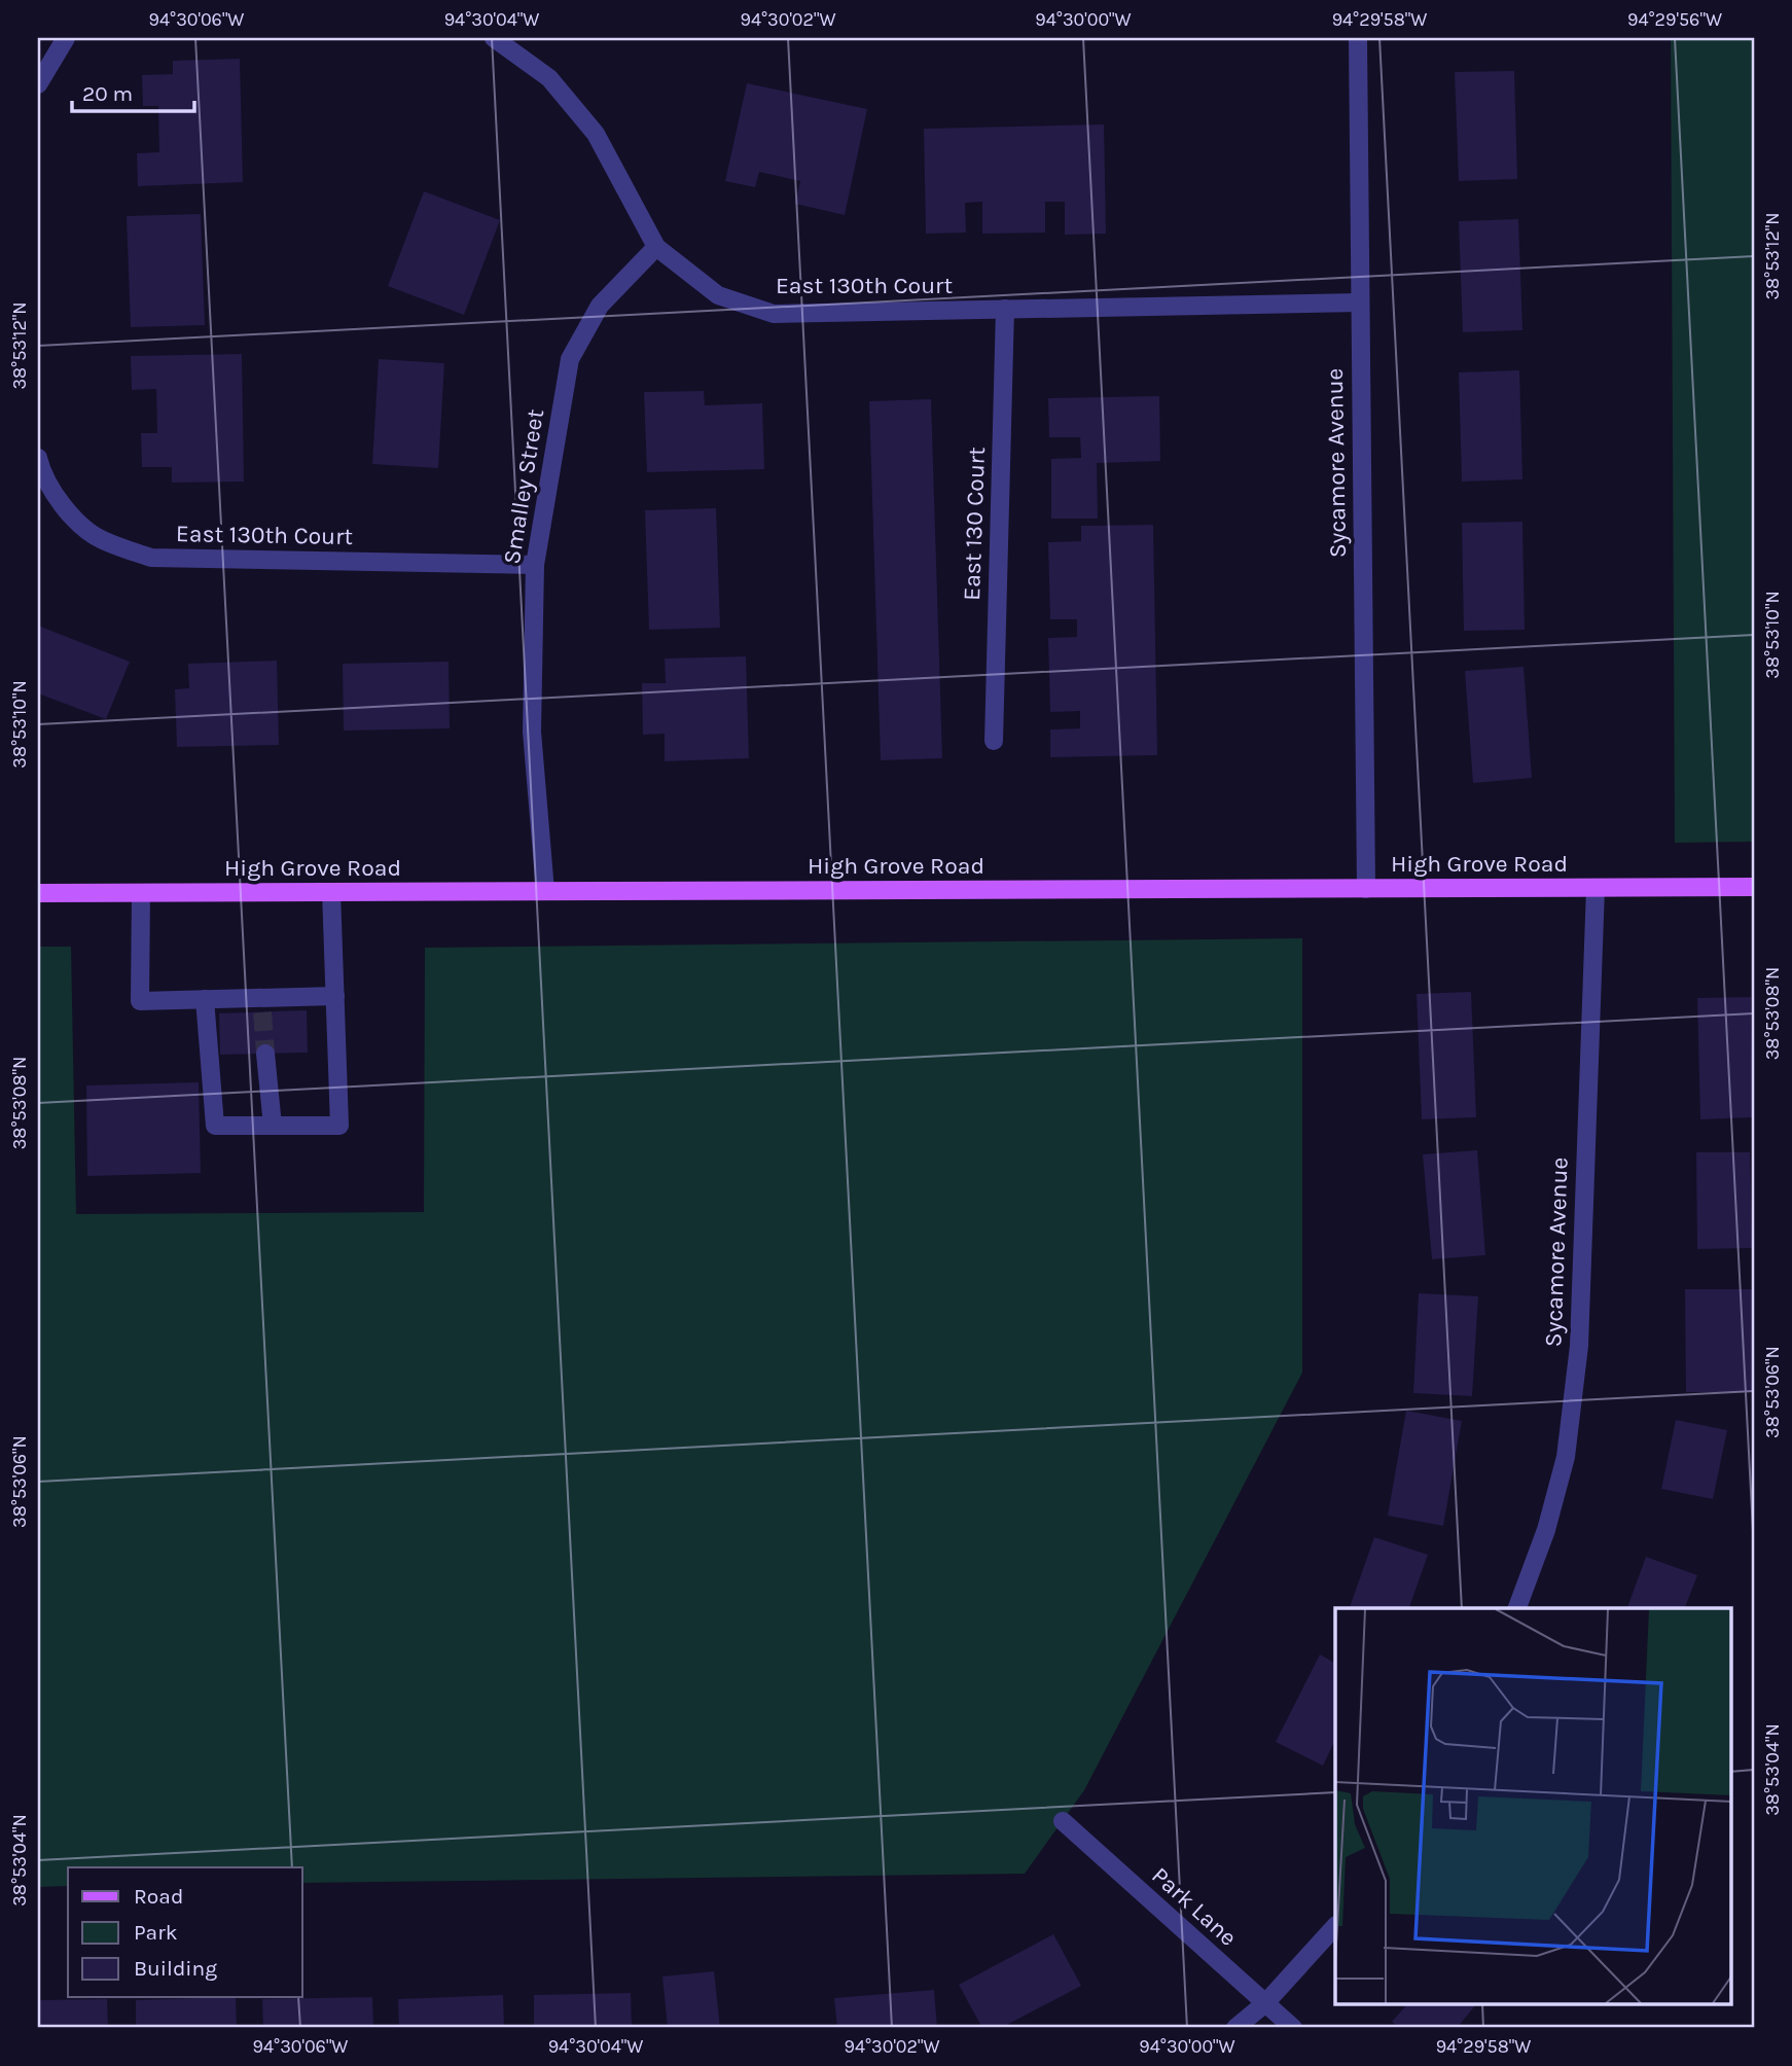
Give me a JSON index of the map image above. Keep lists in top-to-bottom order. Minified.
{"streets":{"main road":["High Grove Road"],"street":["East 130th Court","Sycamore Avenue","Smalley Street","East 130 Court","Park Lane"]},"crossings":[["East 130th Court","Sycamore Avenue"],["East 130th Court","Smalley Street"],["East 130th Court","East 130 Court"],["Sycamore Avenue","High Grove Road"],["Smalley Street","High Grove Road"]],"legend":["Road","Park","Building"],"scale_bar":"20 m","coordinates":["94°30'06\"W","94°30'04\"W","94°30'02\"W","94°30'00\"W","94°29'58\"W","94°29'56\"W","38°53'12\"N","38°53'10\"N","38°53'08\"N","38°53'06\"N","38°53'04\"N"]}
